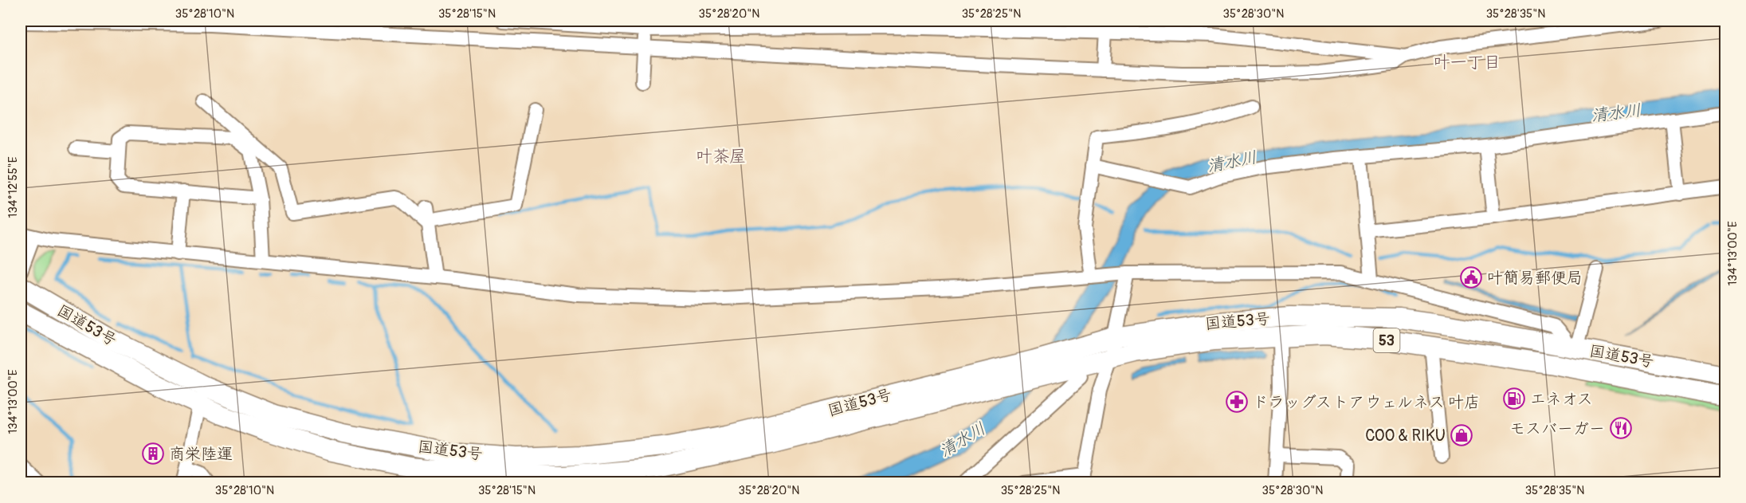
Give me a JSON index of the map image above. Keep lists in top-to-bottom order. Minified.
{"streets":{"highway":["国道53号","53"]},"districts":["叶一丁目","叶茶屋"],"water":["清水川"],"places":{"public building":["叶簡易郵便局"],"fuel station":["エネオス"],"pharmacy":["ドラッグストアウェルネス 叶店"],"restaurant":["モスバーガー"],"shop":["COO & RIKU"],"building":["商栄陸運"]},"coordinates":["35°28'10\"N","35°28'15\"N","35°28'20\"N","35°28'25\"N","35°28'30\"N","35°28'35\"N","134°12'55\"E","134°13'00\"E"]}
